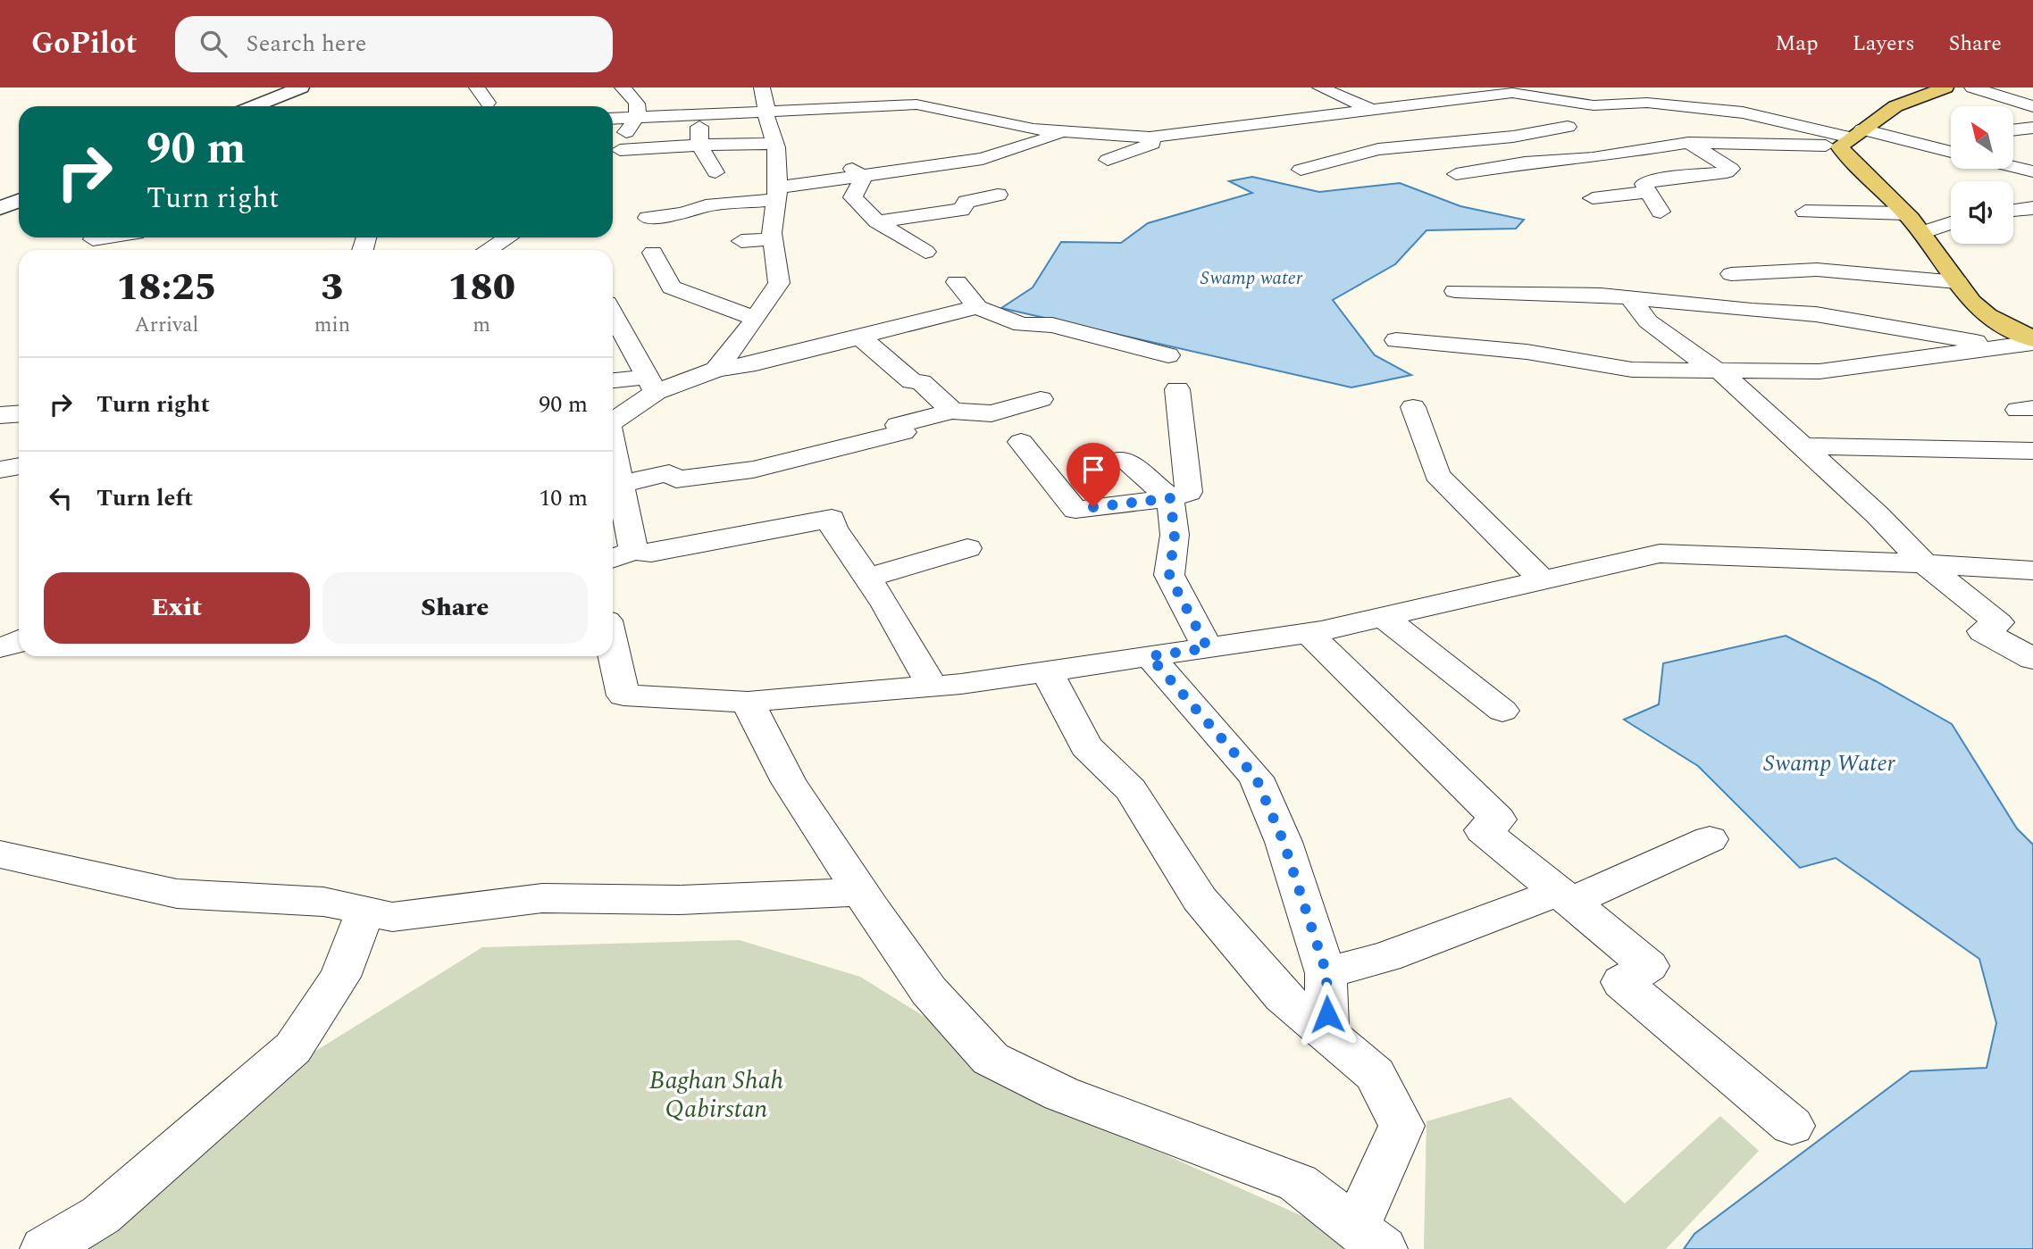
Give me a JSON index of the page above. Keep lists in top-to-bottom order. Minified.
{"water":["Swamp water","Swamp Water"],"parks":["Baghan Shah Qabirstan"],"north":"top left","page":{"header":"GoPilot","search":"Search here","nav":["Map","Layers","Share"],"turn":["90 m","Turn right"],"eta":["18:25","Arrival","3","min","180","m"],"list":[{"name":"Turn right","value":"90 m"},{"name":"Turn left","value":"10 m"}],"buttons":["Exit","Share"]}}
